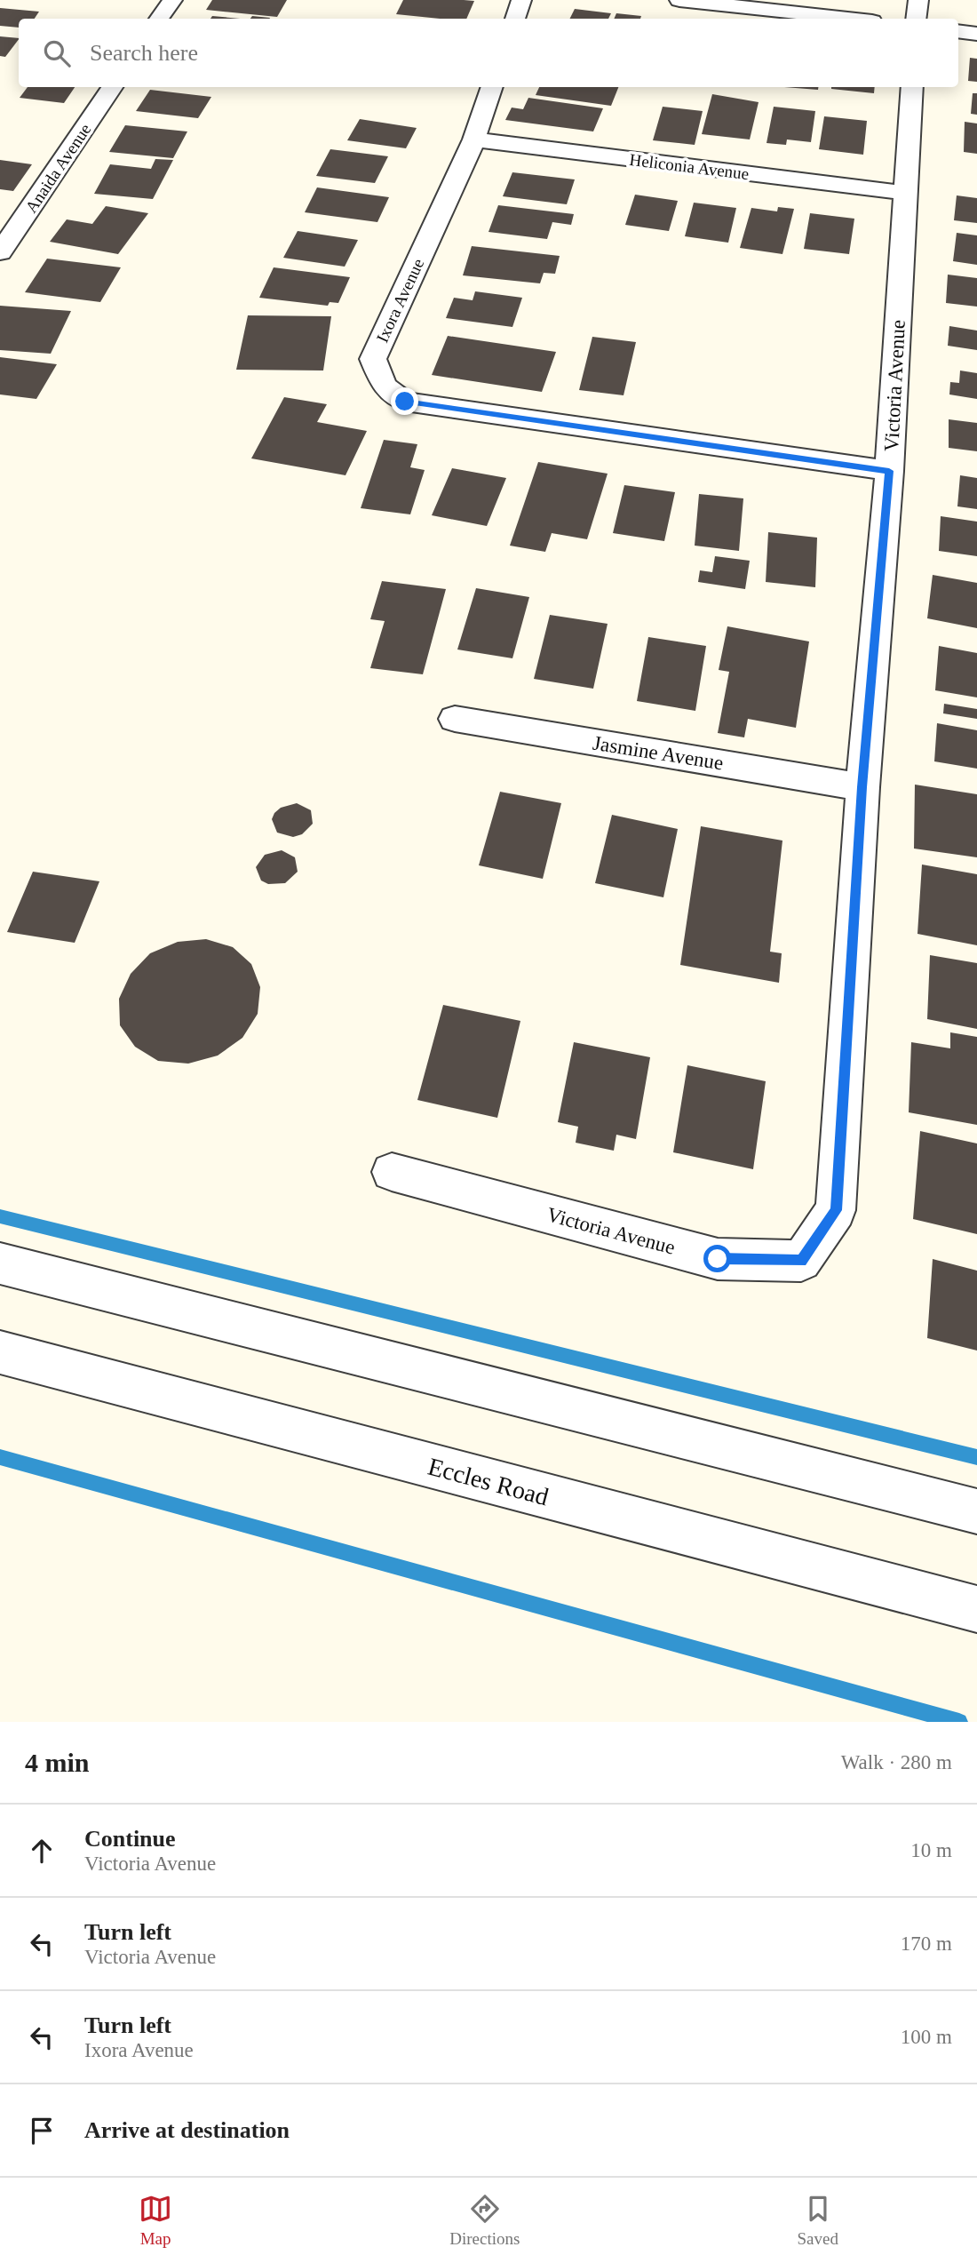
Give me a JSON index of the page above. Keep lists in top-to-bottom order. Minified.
{"streets":{"street":["Heliconia Avenue","Anaida Avenue","Ixora Avenue","Victoria Avenue","Jasmine Avenue","Eccles Road"]},"crossings":[["Heliconia Avenue","Ixora Avenue"],["Heliconia Avenue","Victoria Avenue"],["Ixora Avenue","Victoria Avenue"],["Victoria Avenue","Jasmine Avenue"]],"page":{"search":"Search here","heading":["4 min","Walk · 280 m"],"list":[["Continue","Victoria Avenue","10 m"],["Turn left","Victoria Avenue","170 m"],["Turn left","Ixora Avenue","100 m"],"Arrive at destination"],"nav":["Map","Directions","Saved"]}}
